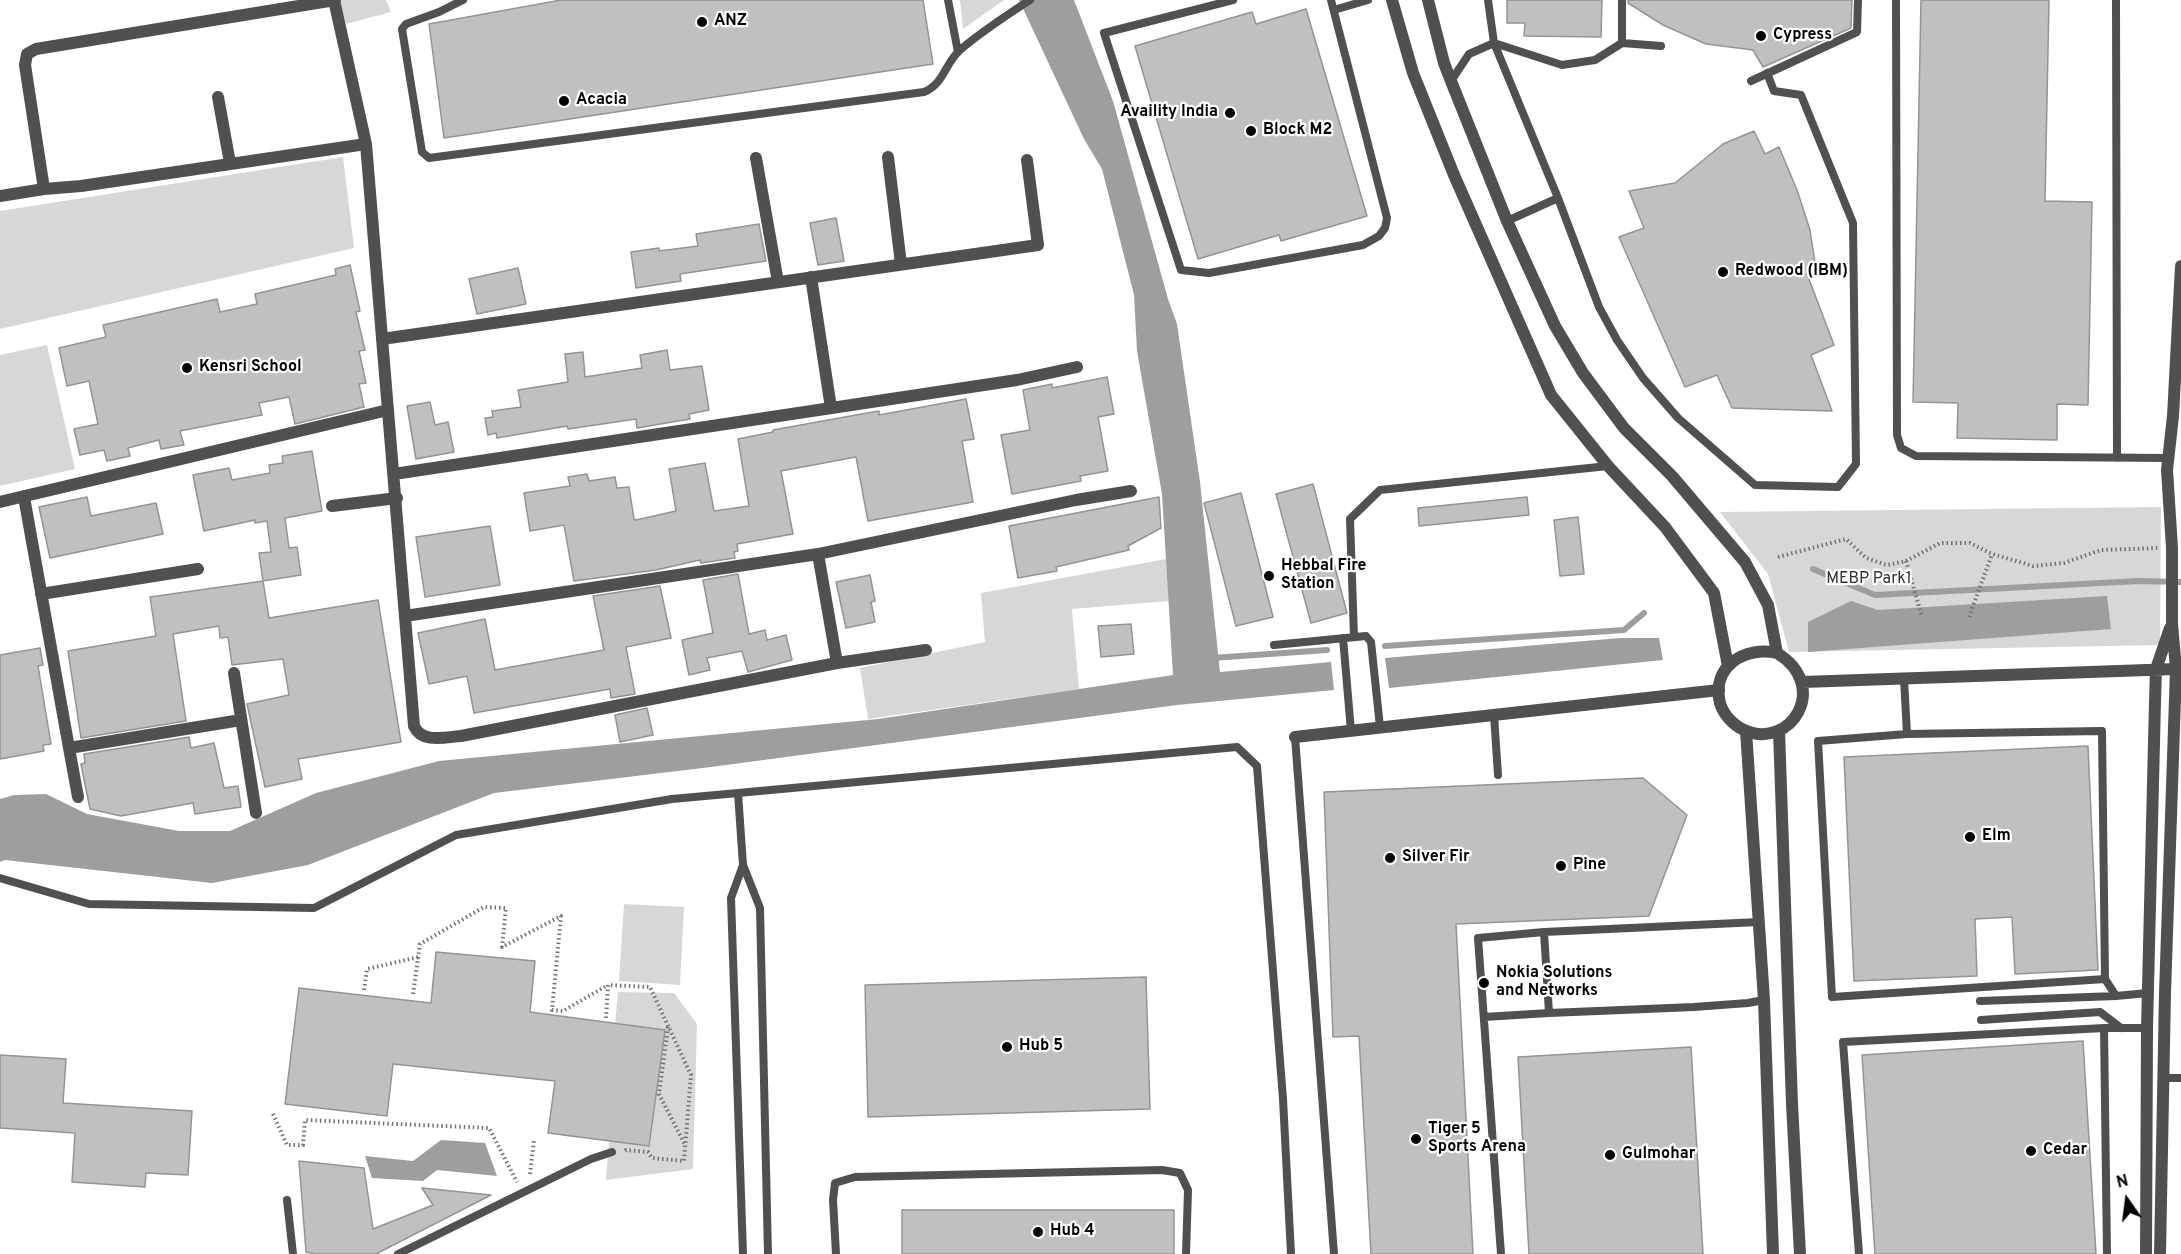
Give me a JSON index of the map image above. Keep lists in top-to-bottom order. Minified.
{"parks":["MEBP Park1"],"places":["ANZ","Cypress","Acacia","Availity India","Block M2","Redwood (IBM)","Kensri School","Hebbal Fire Station","Elm","Silver Fir","Pine","Nokia Solutions and Networks","Hub 5","Tiger 5 Sports Arena","Cedar","Gulmohar","Hub 4"],"north":"top"}
